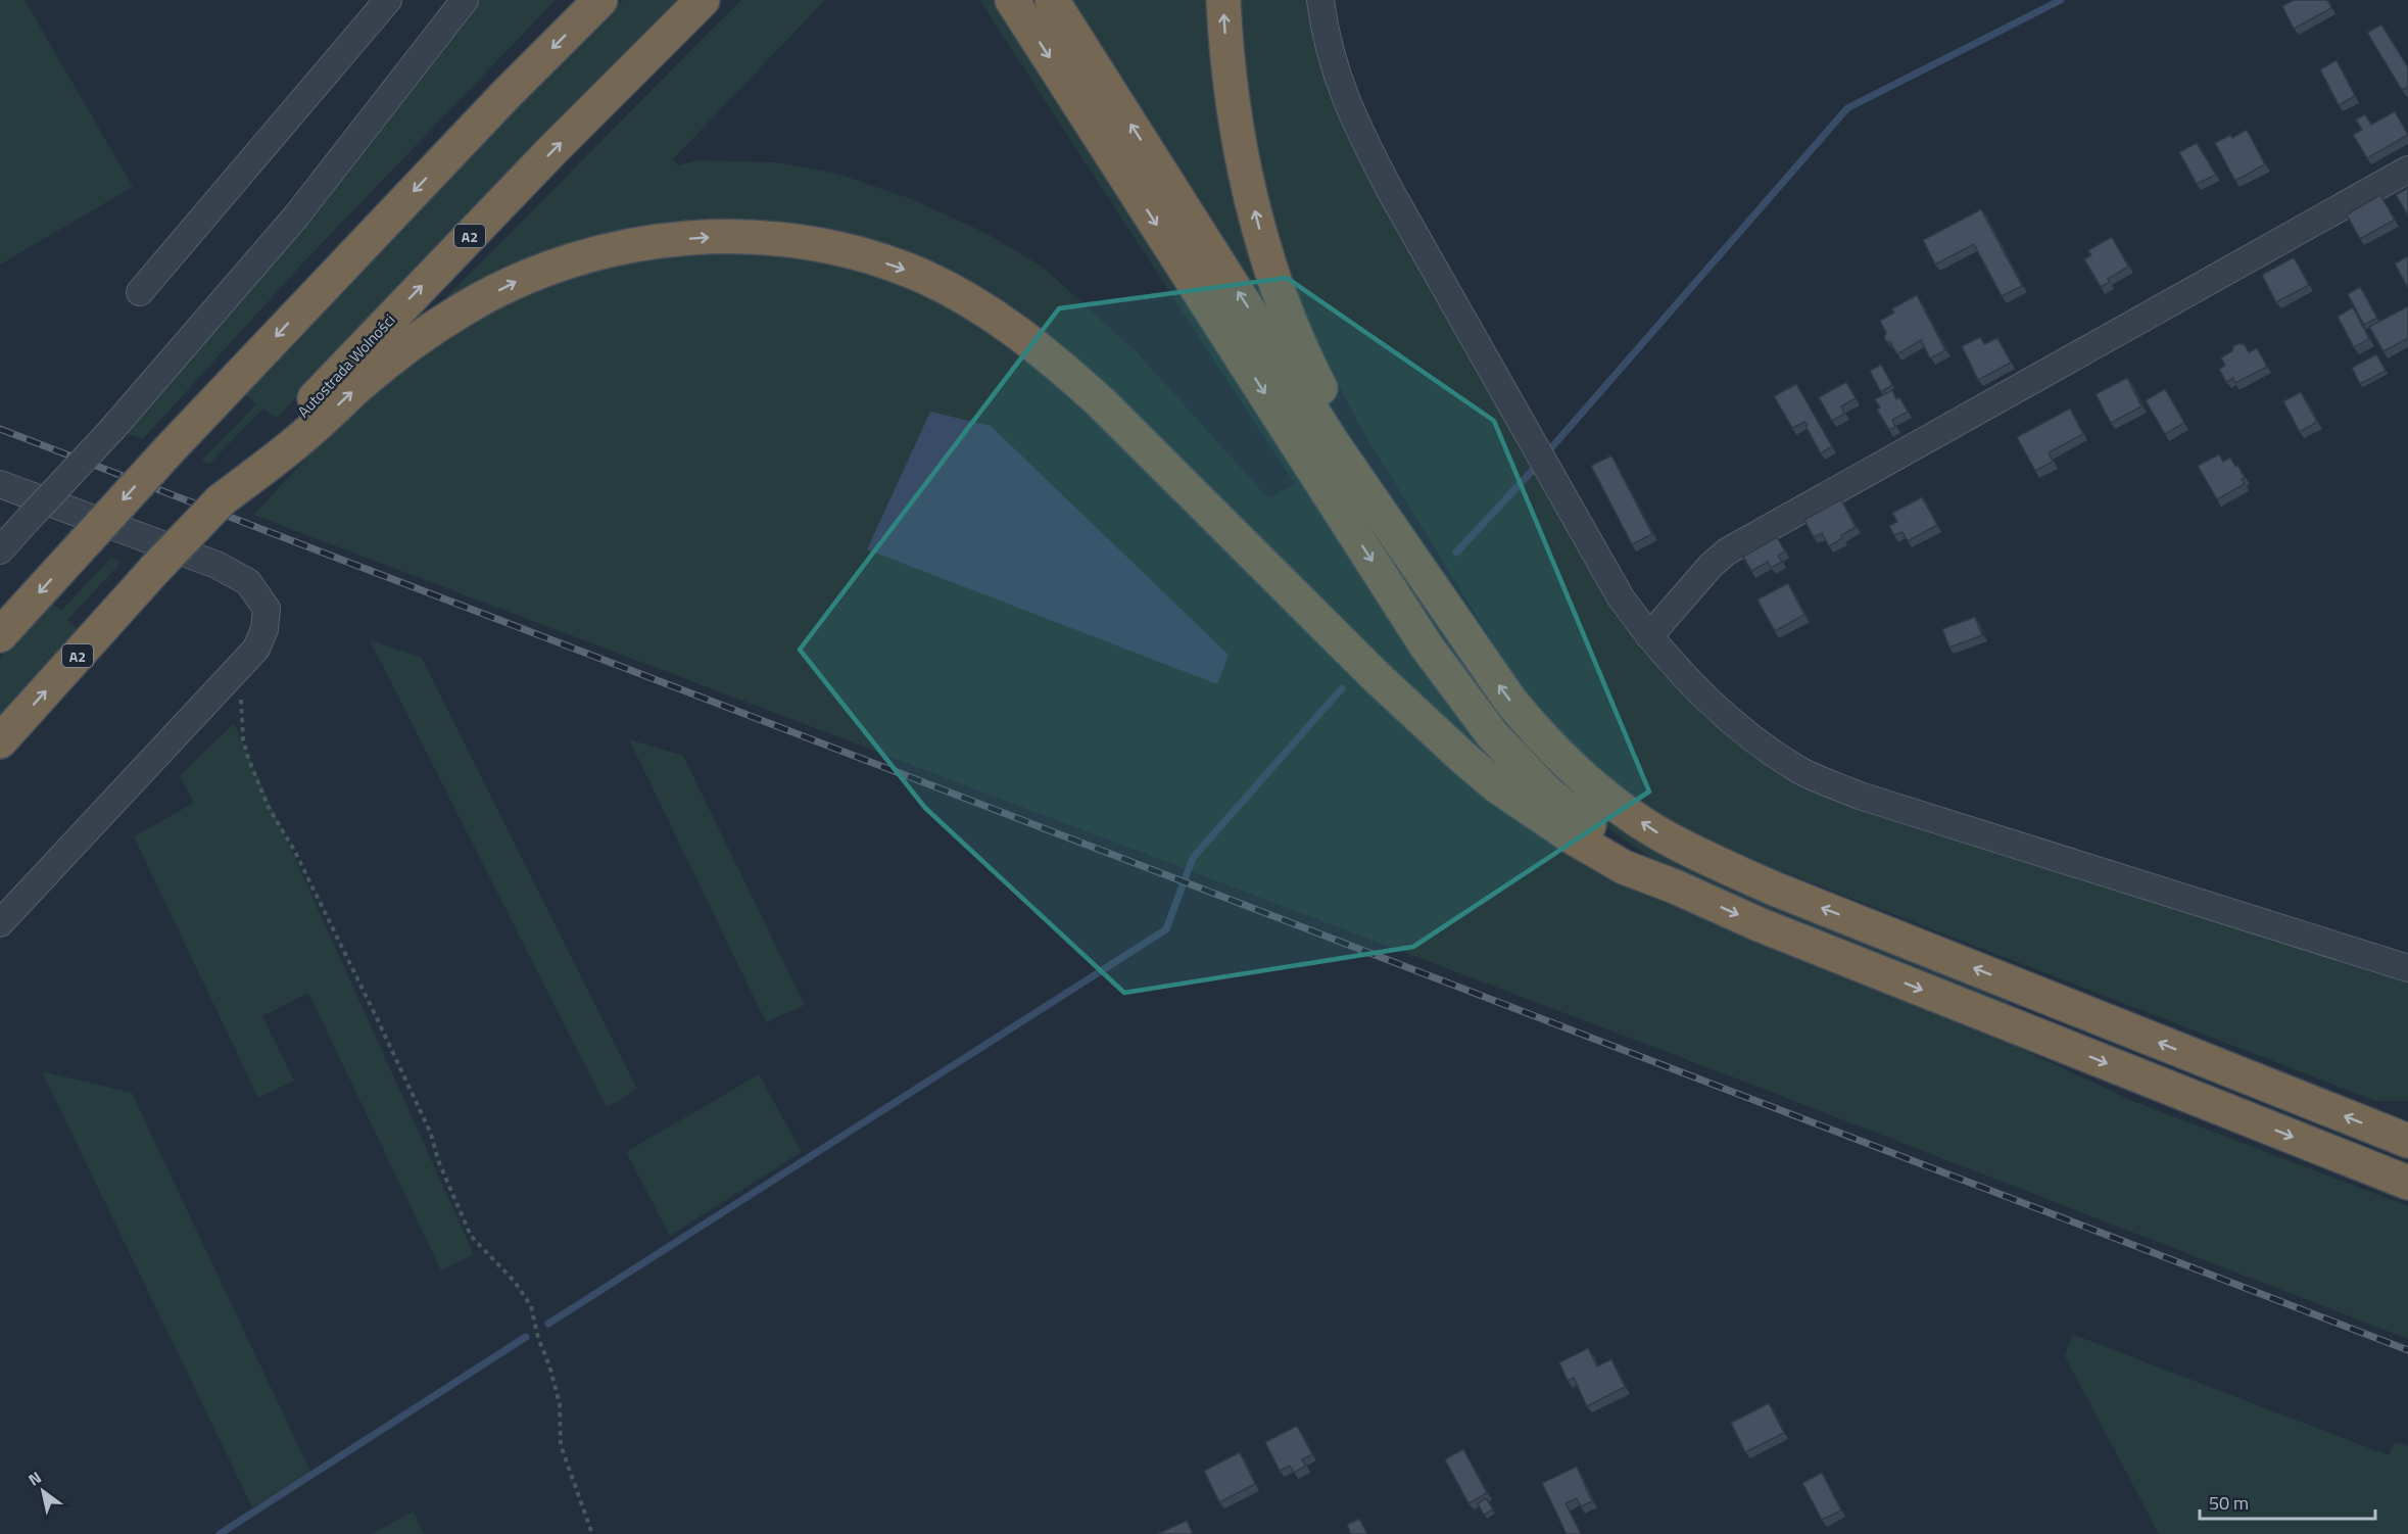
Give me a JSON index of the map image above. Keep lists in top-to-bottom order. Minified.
{"streets":{"highway":["A2","Autostrada Wolności"]},"scale_bar":"50 m","north":"top left"}
